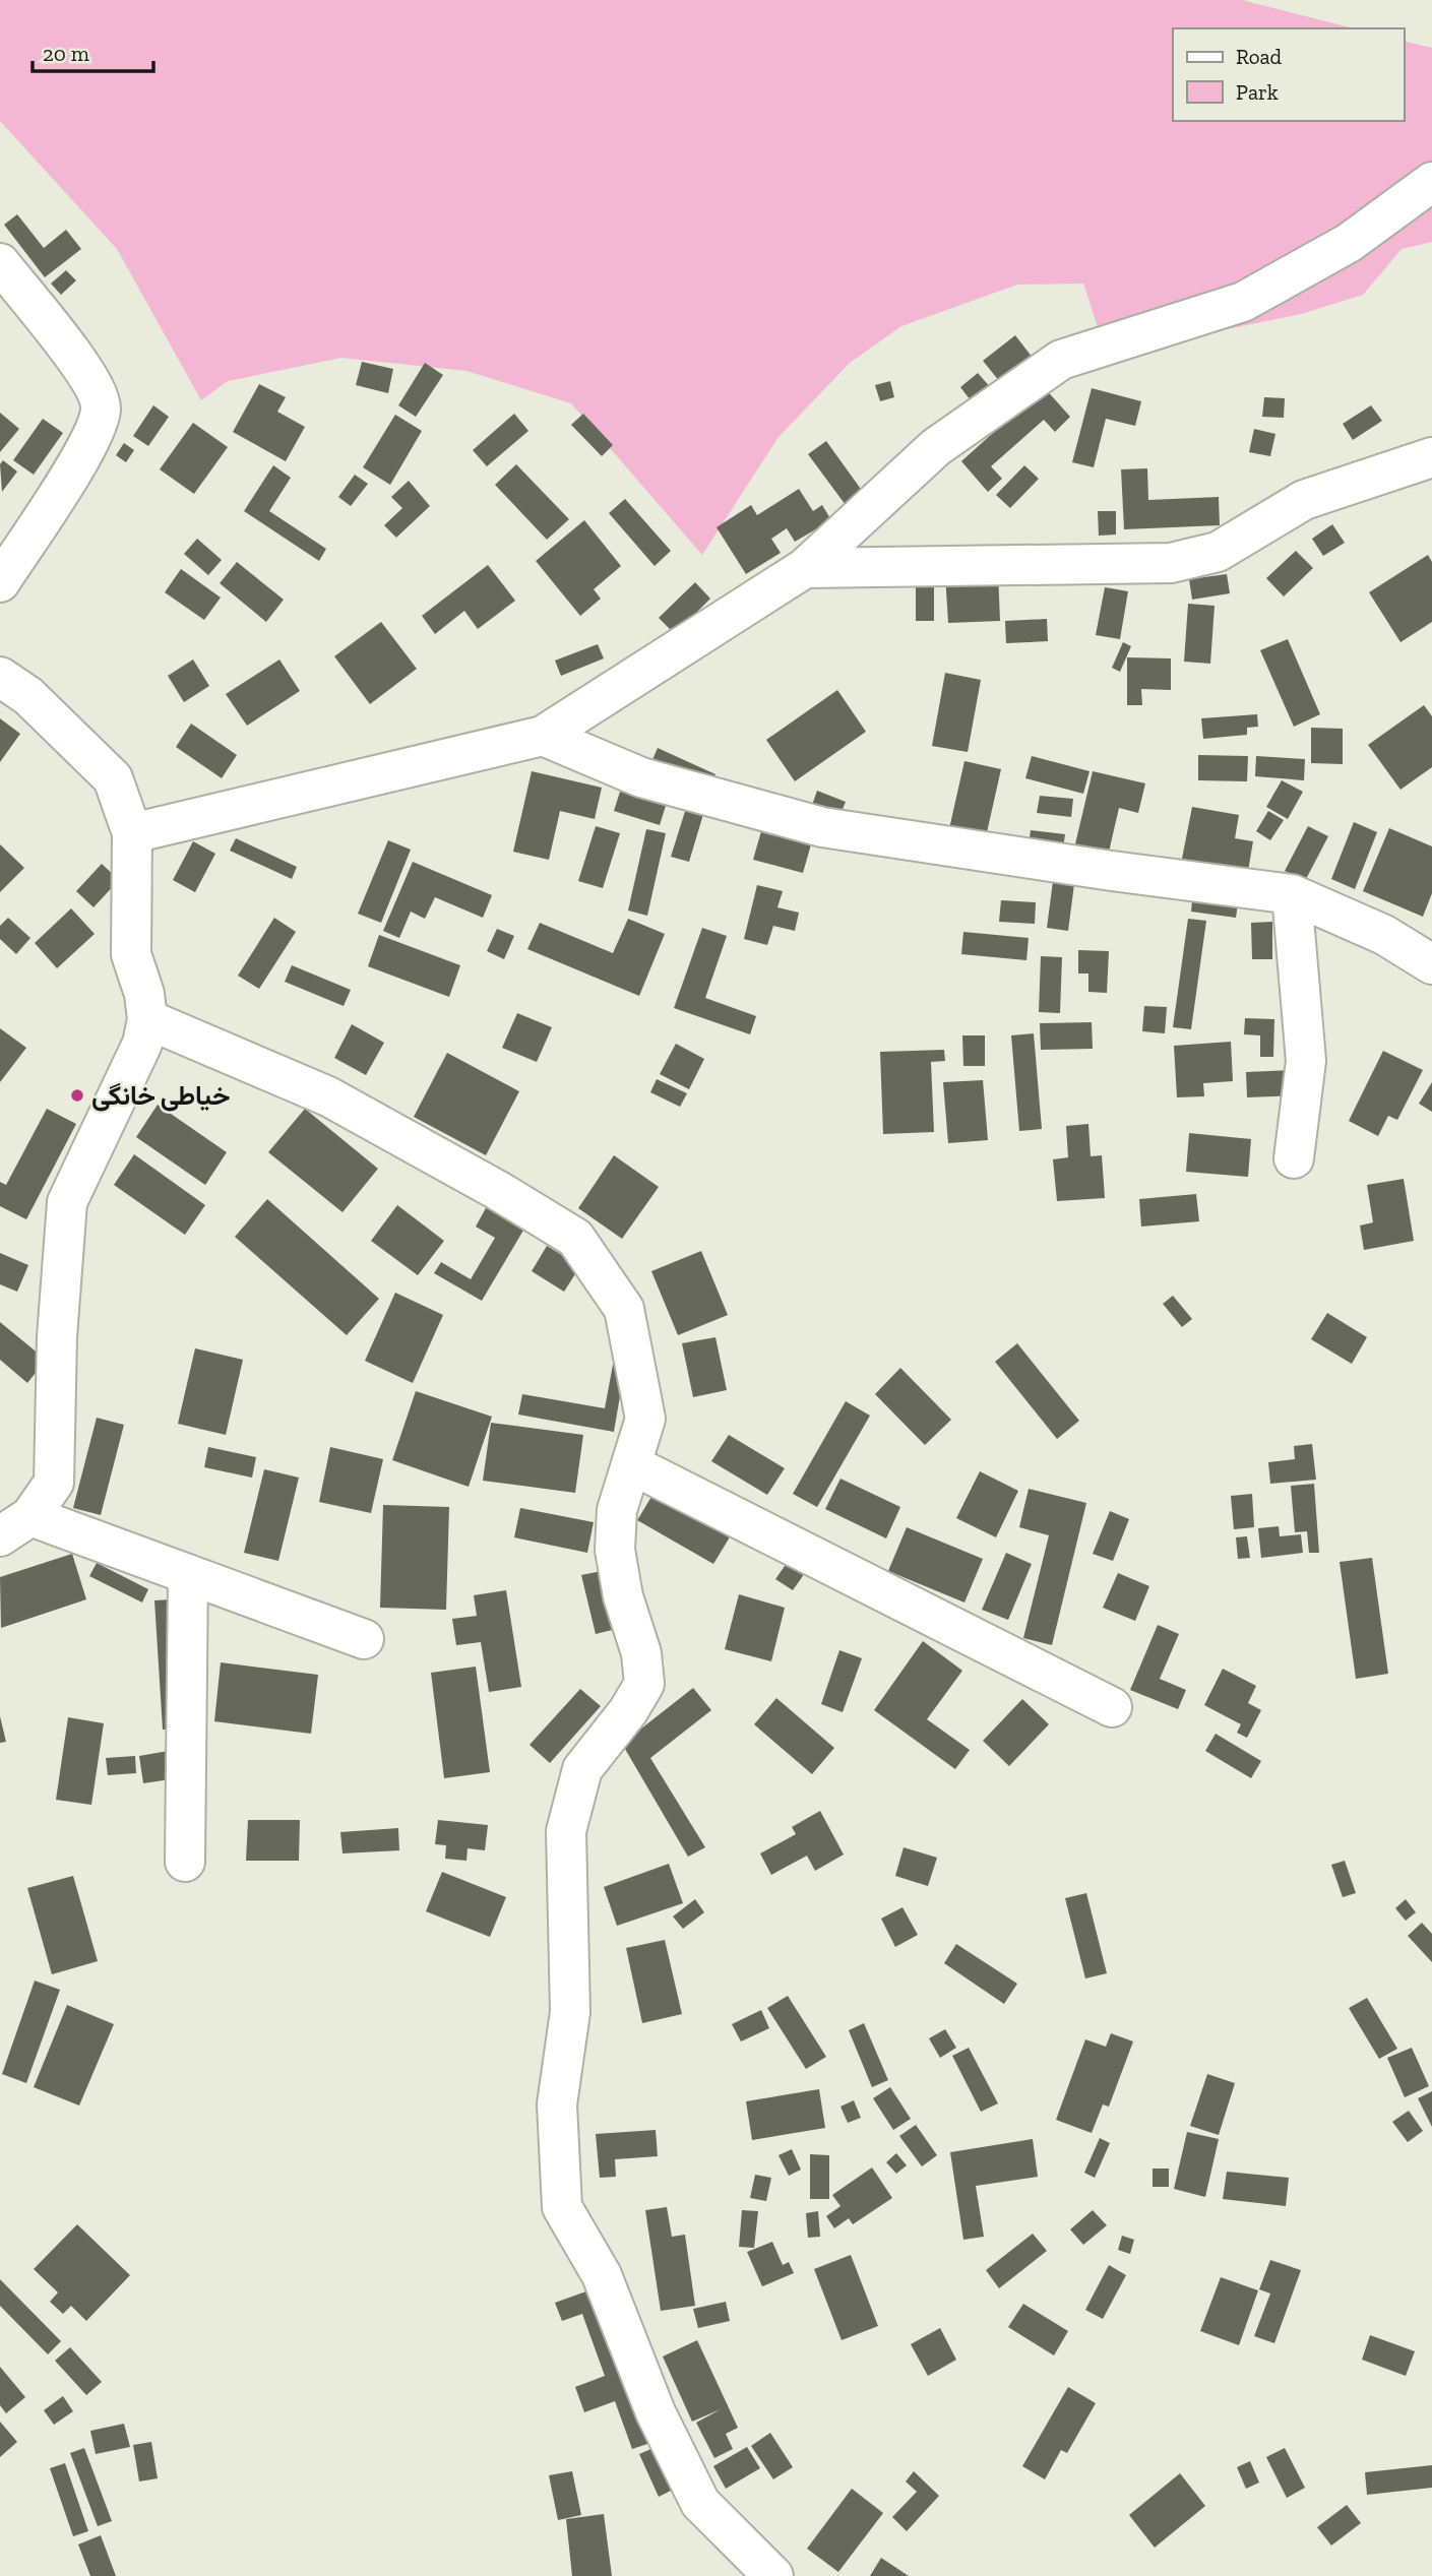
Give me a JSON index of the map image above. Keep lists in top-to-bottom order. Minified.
{"places":["خیاطی خانگی"],"legend":["Road","Park"],"scale_bar":"20 m"}
